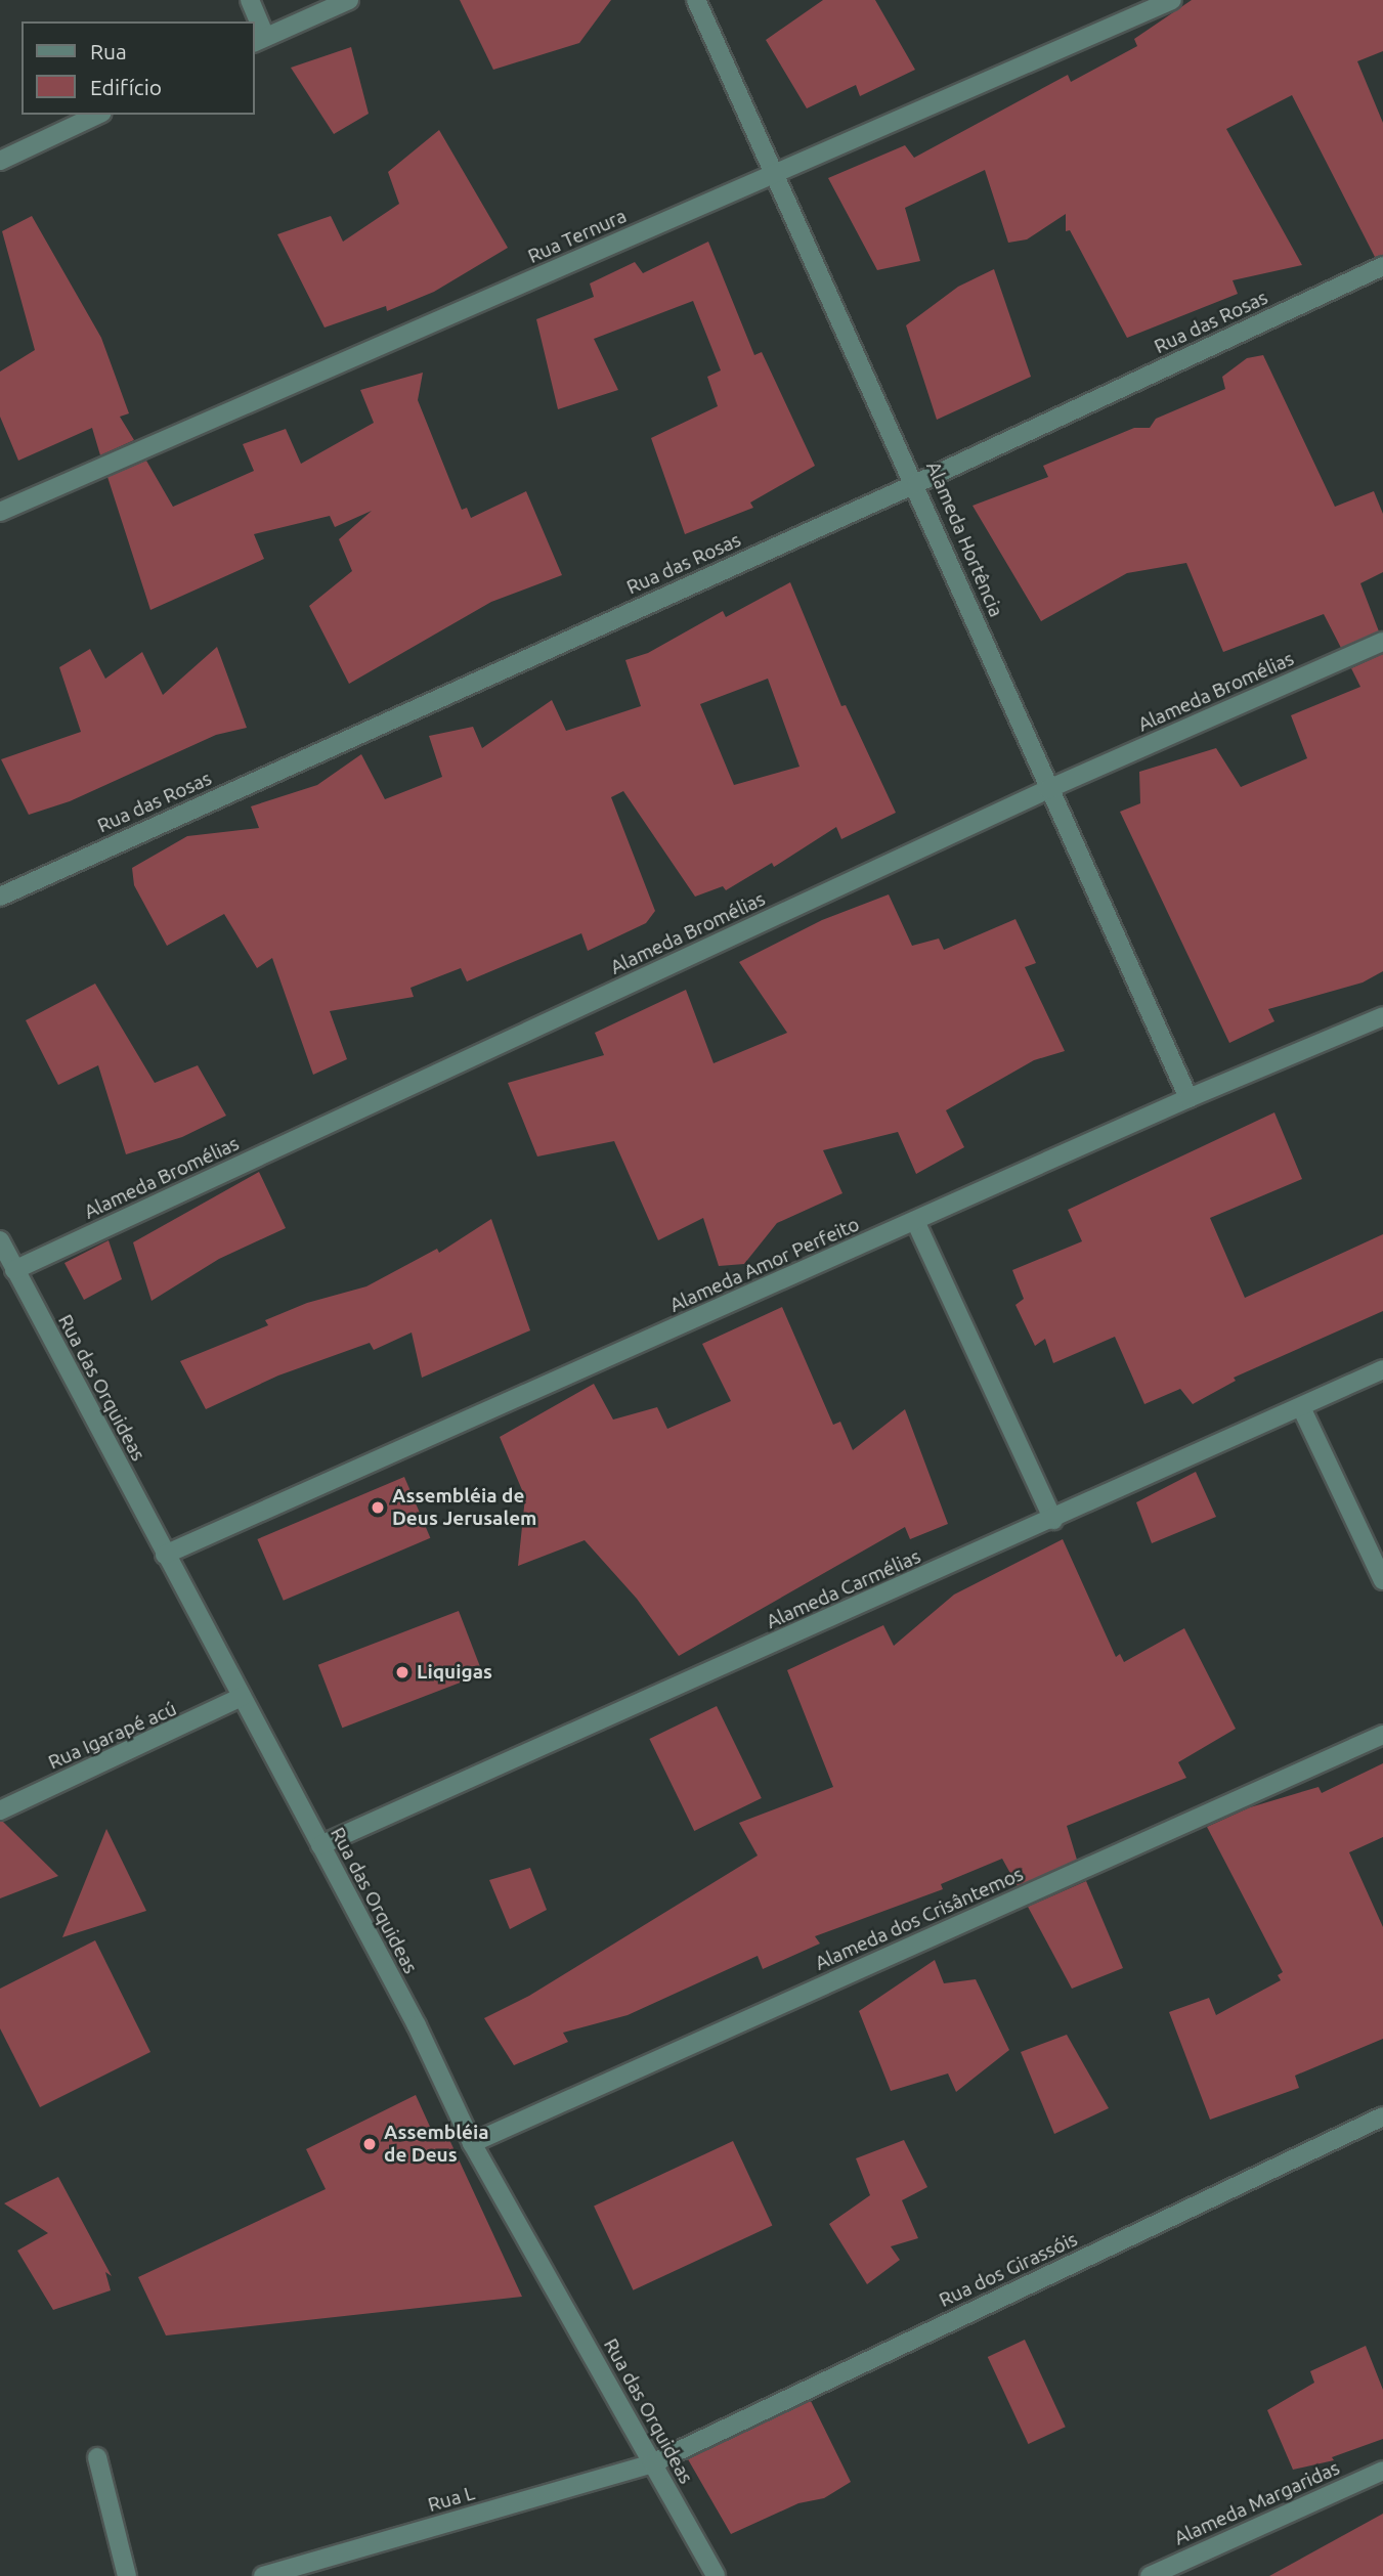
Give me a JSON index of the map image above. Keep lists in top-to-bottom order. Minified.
{"streets":{"street":["Rua Ternura","Rua das Rosas","Alameda Hortência","Alameda Bromélias","Alameda Amor Perfeito","Rua das Orquideas","Alameda Carmélias","Rua Igarapé acú","Alameda dos Crisântemos","Rua dos Girassóis","Rua L","Alameda Margaridas"]},"crossings":[["Rua Ternura","Alameda Hortência"],["Rua das Rosas","Alameda Hortência"],["Alameda Hortência","Alameda Bromélias"],["Alameda Hortência","Alameda Amor Perfeito"],["Alameda Bromélias","Rua das Orquideas"],["Alameda Amor Perfeito","Rua das Orquideas"],["Rua das Orquideas","Alameda Carmélias"],["Rua das Orquideas","Rua Igarapé acú"],["Rua das Orquideas","Alameda dos Crisântemos"],["Rua das Orquideas","Rua dos Girassóis"],["Rua das Orquideas","Rua L"],["Rua dos Girassóis","Rua L"]],"places":["Assembléia de Deus Jerusalem","Liquigas","Assembléia de Deus"],"legend":["Rua","Edifício"]}
